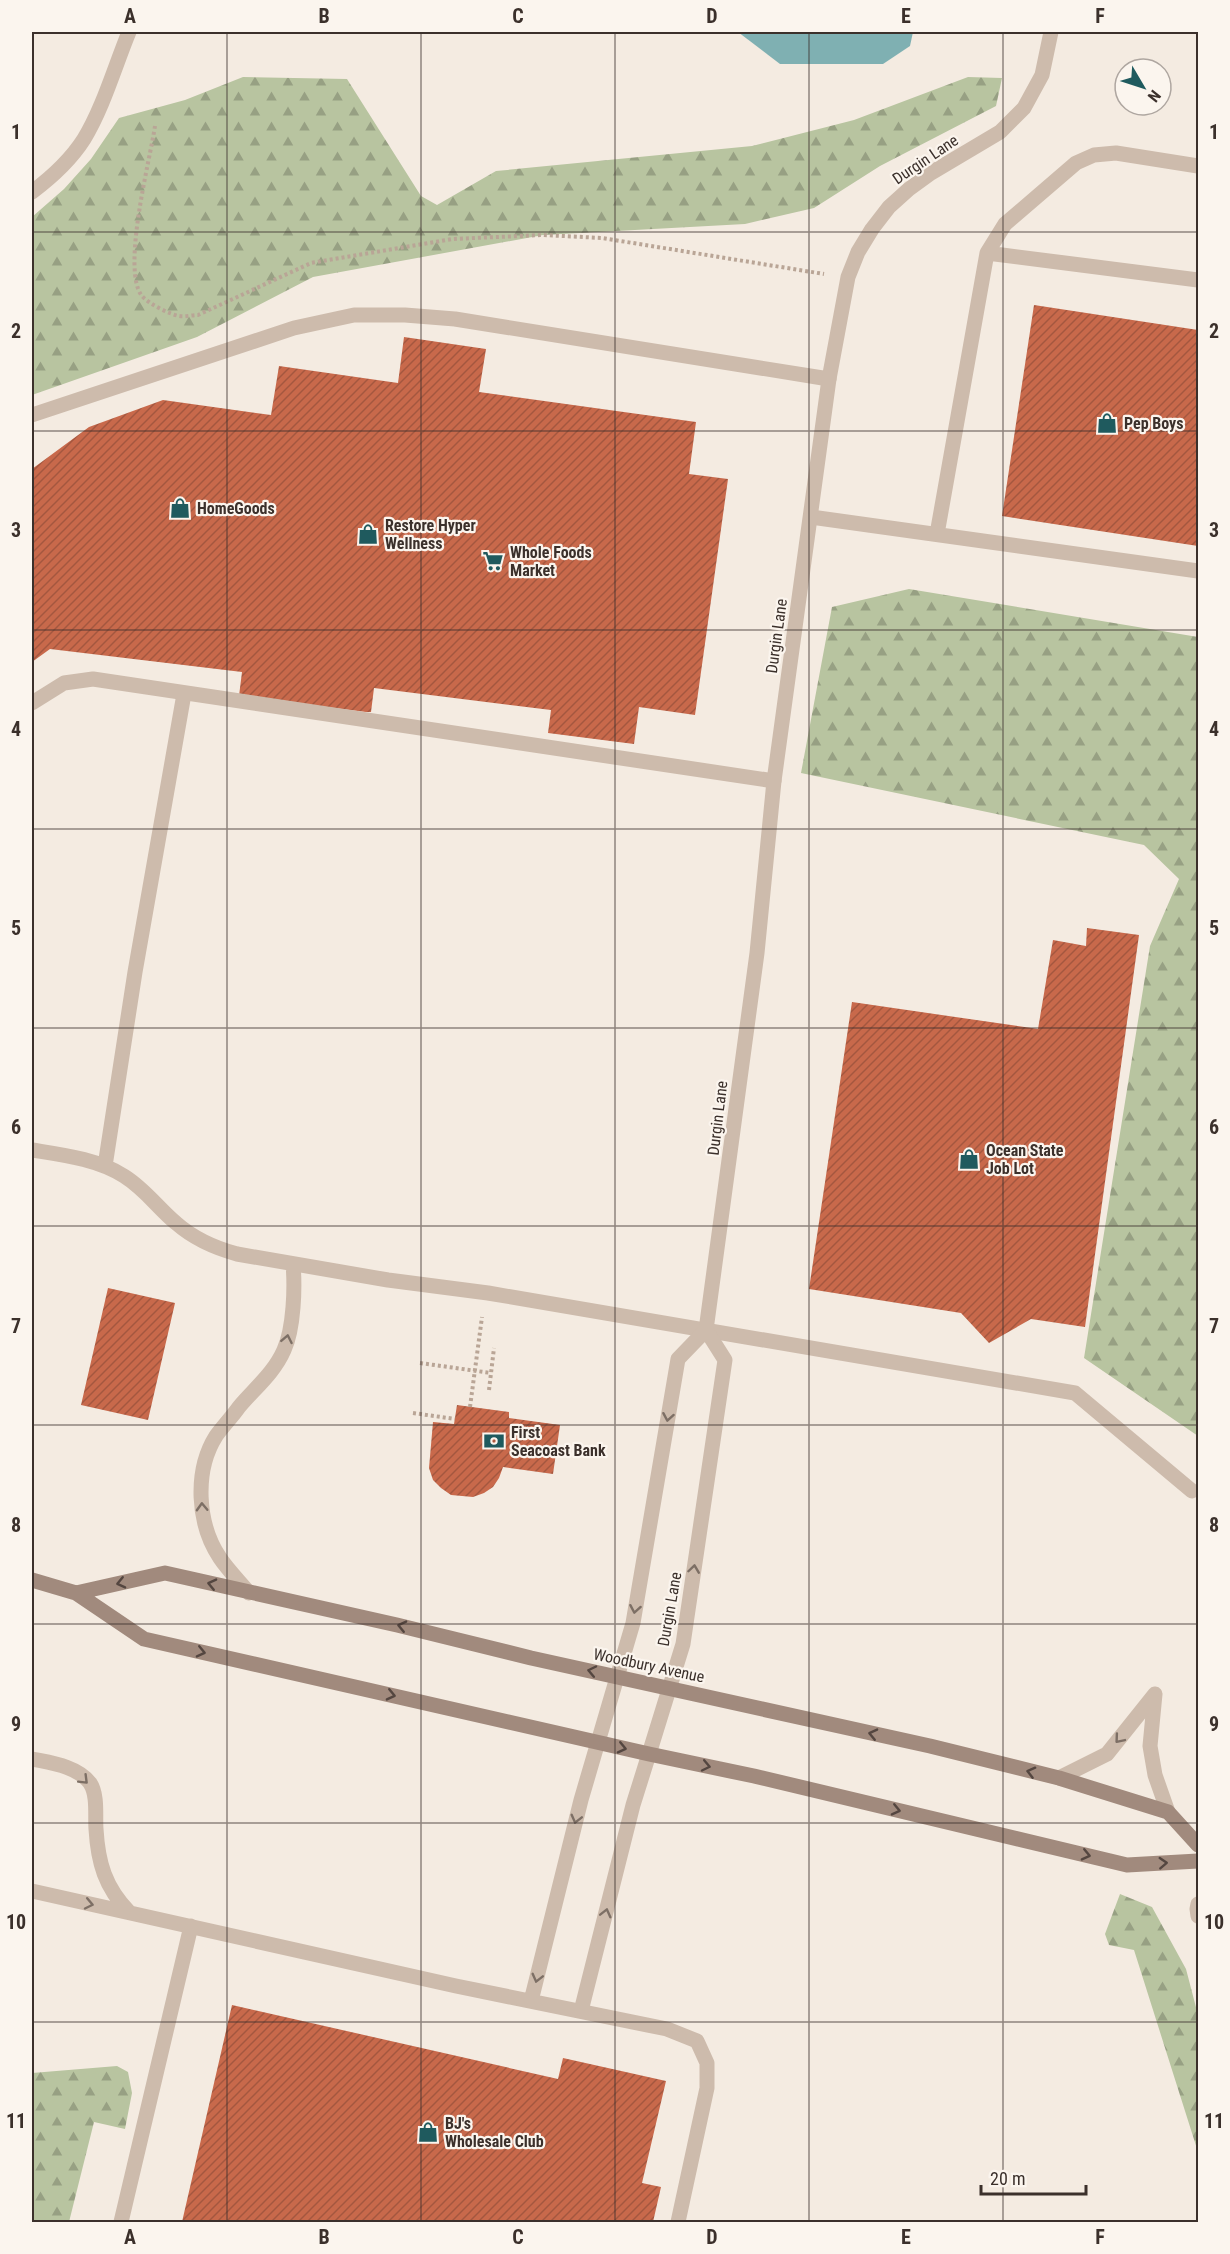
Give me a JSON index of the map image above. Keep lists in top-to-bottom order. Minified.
{"streets":{"main road":["Woodbury Avenue"],"street":["Durgin Lane"]},"crossings":[["Durgin Lane","Woodbury Avenue"]],"places":{"shop":["Pep Boys","HomeGoods","Restore Hyper Wellness","Ocean State Job Lot","BJ's Wholesale Club"],"supermarket":["Whole Foods Market"],"bank":["First Seacoast Bank"]},"scale_bar":"20 m","north":"bottom right","grid":{"columns":["A","B","C","D","E","F"],"rows":["1","2","3","4","5","6","7","8","9","10","11"]}}
